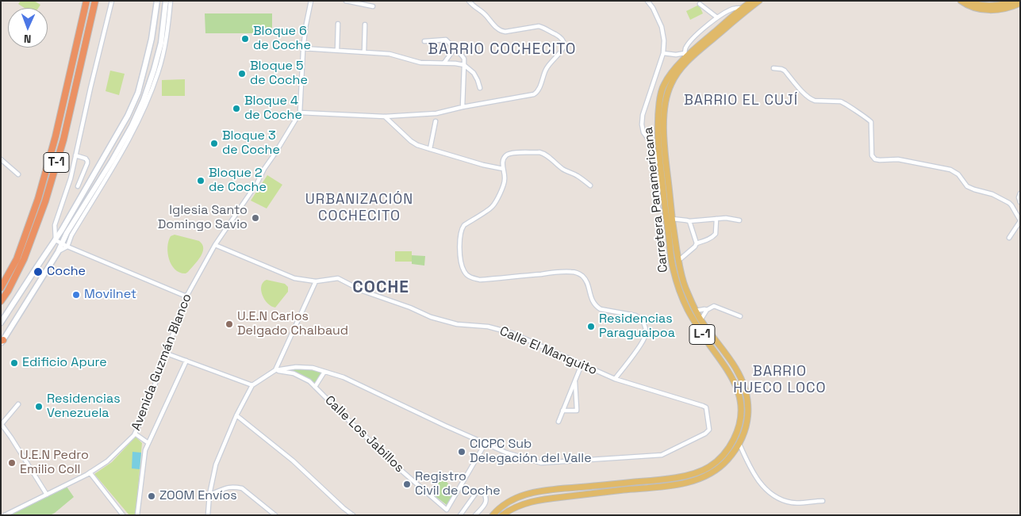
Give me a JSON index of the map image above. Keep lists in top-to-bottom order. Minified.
{"streets":{"highway":["T-1"],"main road":["Carretera Panamericana","L-1"],"street":["Calle El Manguito","Avenida Guzmán Blanco","Calle Los Jabillos"]},"crossings":[["Calle El Manguito","Avenida Guzmán Blanco"],["Calle El Manguito","Calle Los Jabillos"]],"districts":["BARRIO COCHECITO","BARRIO EL CUJÍ","URBANIZACIÓN COCHECITO","COCHE","BARRIO HUECO LOCO"],"places":["Bloque 6 de Coche","Bloque 5 de Coche","Bloque 4 de Coche","Bloque 3 de Coche","Bloque 2 de Coche","Iglesia Santo Domingo Savio","Coche","Movilnet","U.E.N Carlos Delgado Chalbaud","Residencias Paraguaipoa","Edificio Apure","Residencias Venezuela","CICPC Sub Delegación del Valle","U.E.N Pedro Emilio Coll","Registro Civil de Coche","ZOOM Envíos"],"north":"bottom"}
